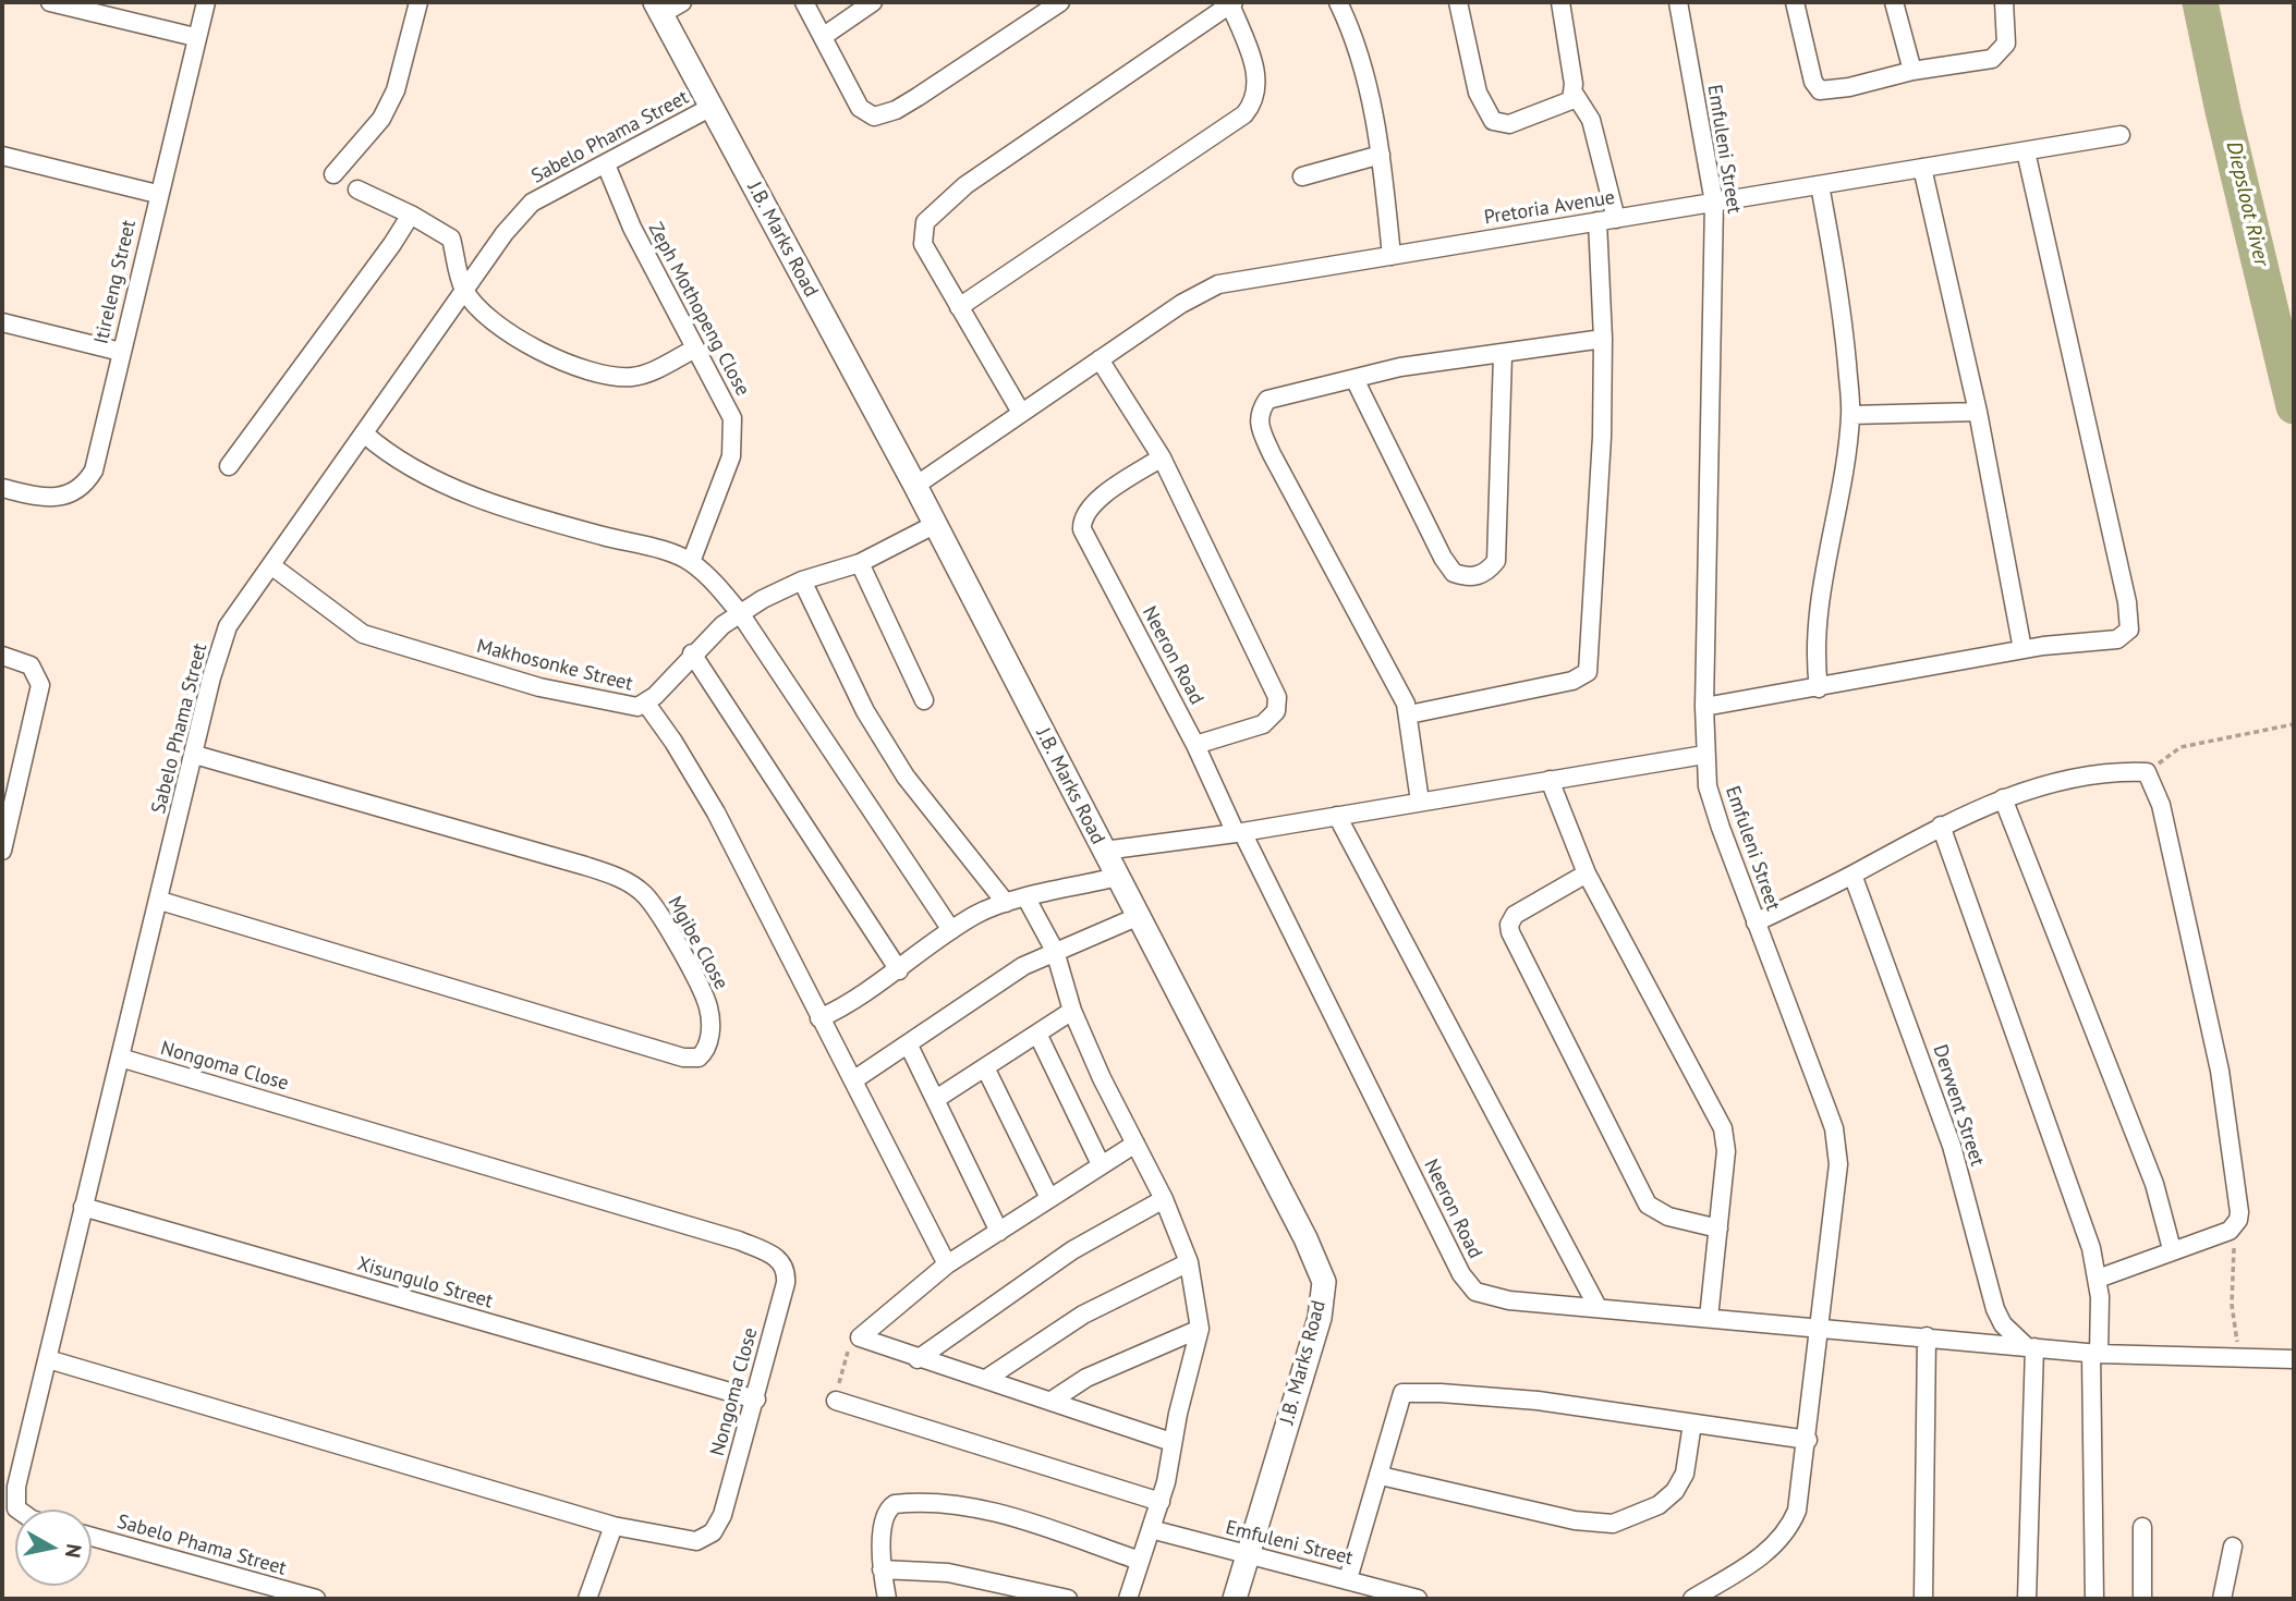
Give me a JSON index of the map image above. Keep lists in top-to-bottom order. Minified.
{"streets":{"street":["Sabelo Phama Street","Emfuleni Street","Pretoria Avenue","J.B. Marks Road","Itireleng Street","Zeph Mothopeng Close","Neeron Road","Makhosonke Street","Mgibe Close","Nongoma Close","Derwent Street","Xisungulo Street"]},"crossings":[["Sabelo Phama Street","J.B. Marks Road"],["Sabelo Phama Street","Zeph Mothopeng Close"],["Sabelo Phama Street","Makhosonke Street"],["Sabelo Phama Street","Mgibe Close"],["Sabelo Phama Street","Nongoma Close"],["Sabelo Phama Street","Xisungulo Street"],["Emfuleni Street","Pretoria Avenue"],["Emfuleni Street","J.B. Marks Road"],["Emfuleni Street","Neeron Road"],["Pretoria Avenue","J.B. Marks Road"],["J.B. Marks Road","Makhosonke Street"],["Neeron Road","Derwent Street"],["Nongoma Close","Xisungulo Street"]],"water":["Diepsloot River"],"north":"right"}
